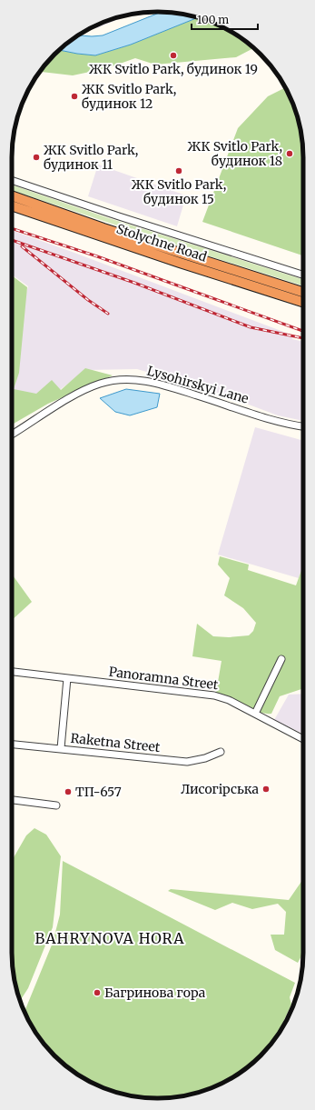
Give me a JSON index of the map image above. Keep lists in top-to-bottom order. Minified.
{"streets":{"highway":["Stolychne Road"],"street":["Lysohirskyi Lane","Panoramna Street","Raketna Street"]},"districts":["BAHRYNOVA HORA"],"places":["ЖК Svitlo Park, будинок 19","ЖК Svitlo Park, будинок 12","ЖК Svitlo Park, будинок 18","ЖК Svitlo Park, будинок 11","ЖК Svitlo Park, будинок 15","Лисогірська","ТП-657","Багринова гора"],"scale_bar":"100 m"}
